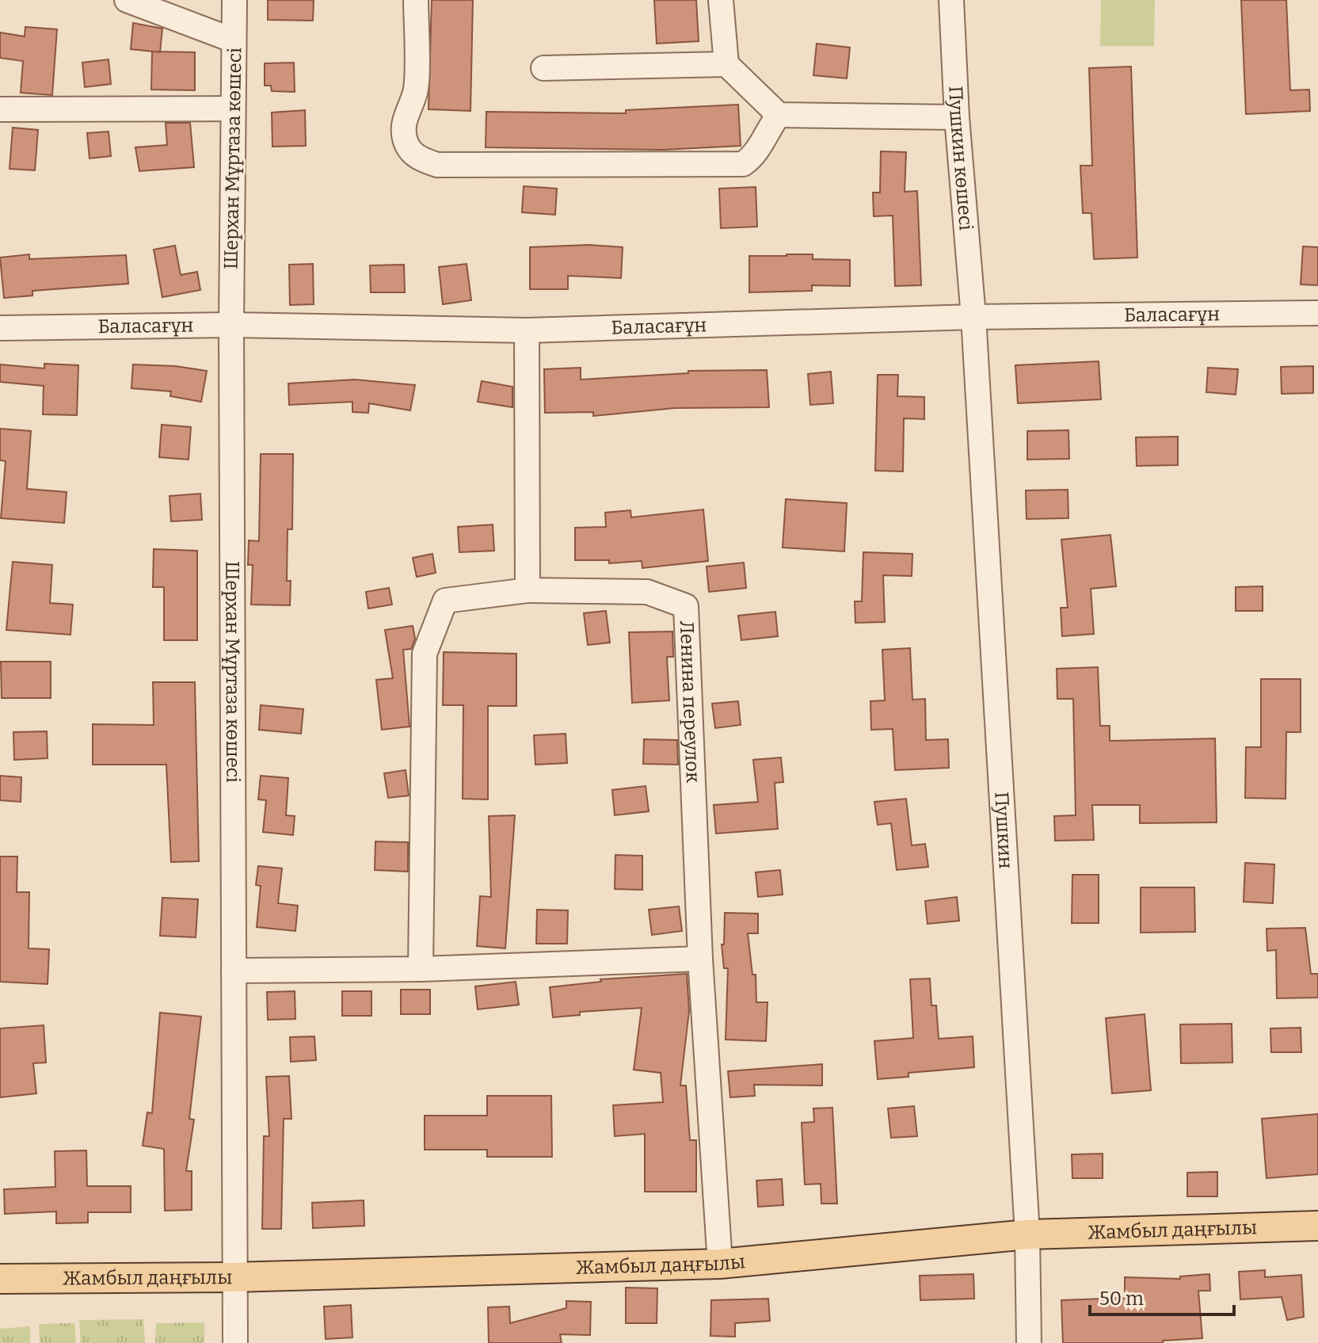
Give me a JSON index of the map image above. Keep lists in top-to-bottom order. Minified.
{"streets":{"main road":["Жамбыл даңғылы"],"street":["Шерхан Мұртаза көшесі","Пушкин көшесі","Баласағұн","Ленина переулок","Пушкин"]},"crossings":[["Шерхан Мұртаза көшесі","Баласағұн"],["Шерхан Мұртаза көшесі","Жамбыл даңғылы"],["Пушкин көшесі","Баласағұн"],["Пушкин көшесі","Пушкин"],["Баласағұн","Пушкин"],["Ленина переулок","Жамбыл даңғылы"],["Пушкин","Жамбыл даңғылы"]],"scale_bar":"50 m"}
